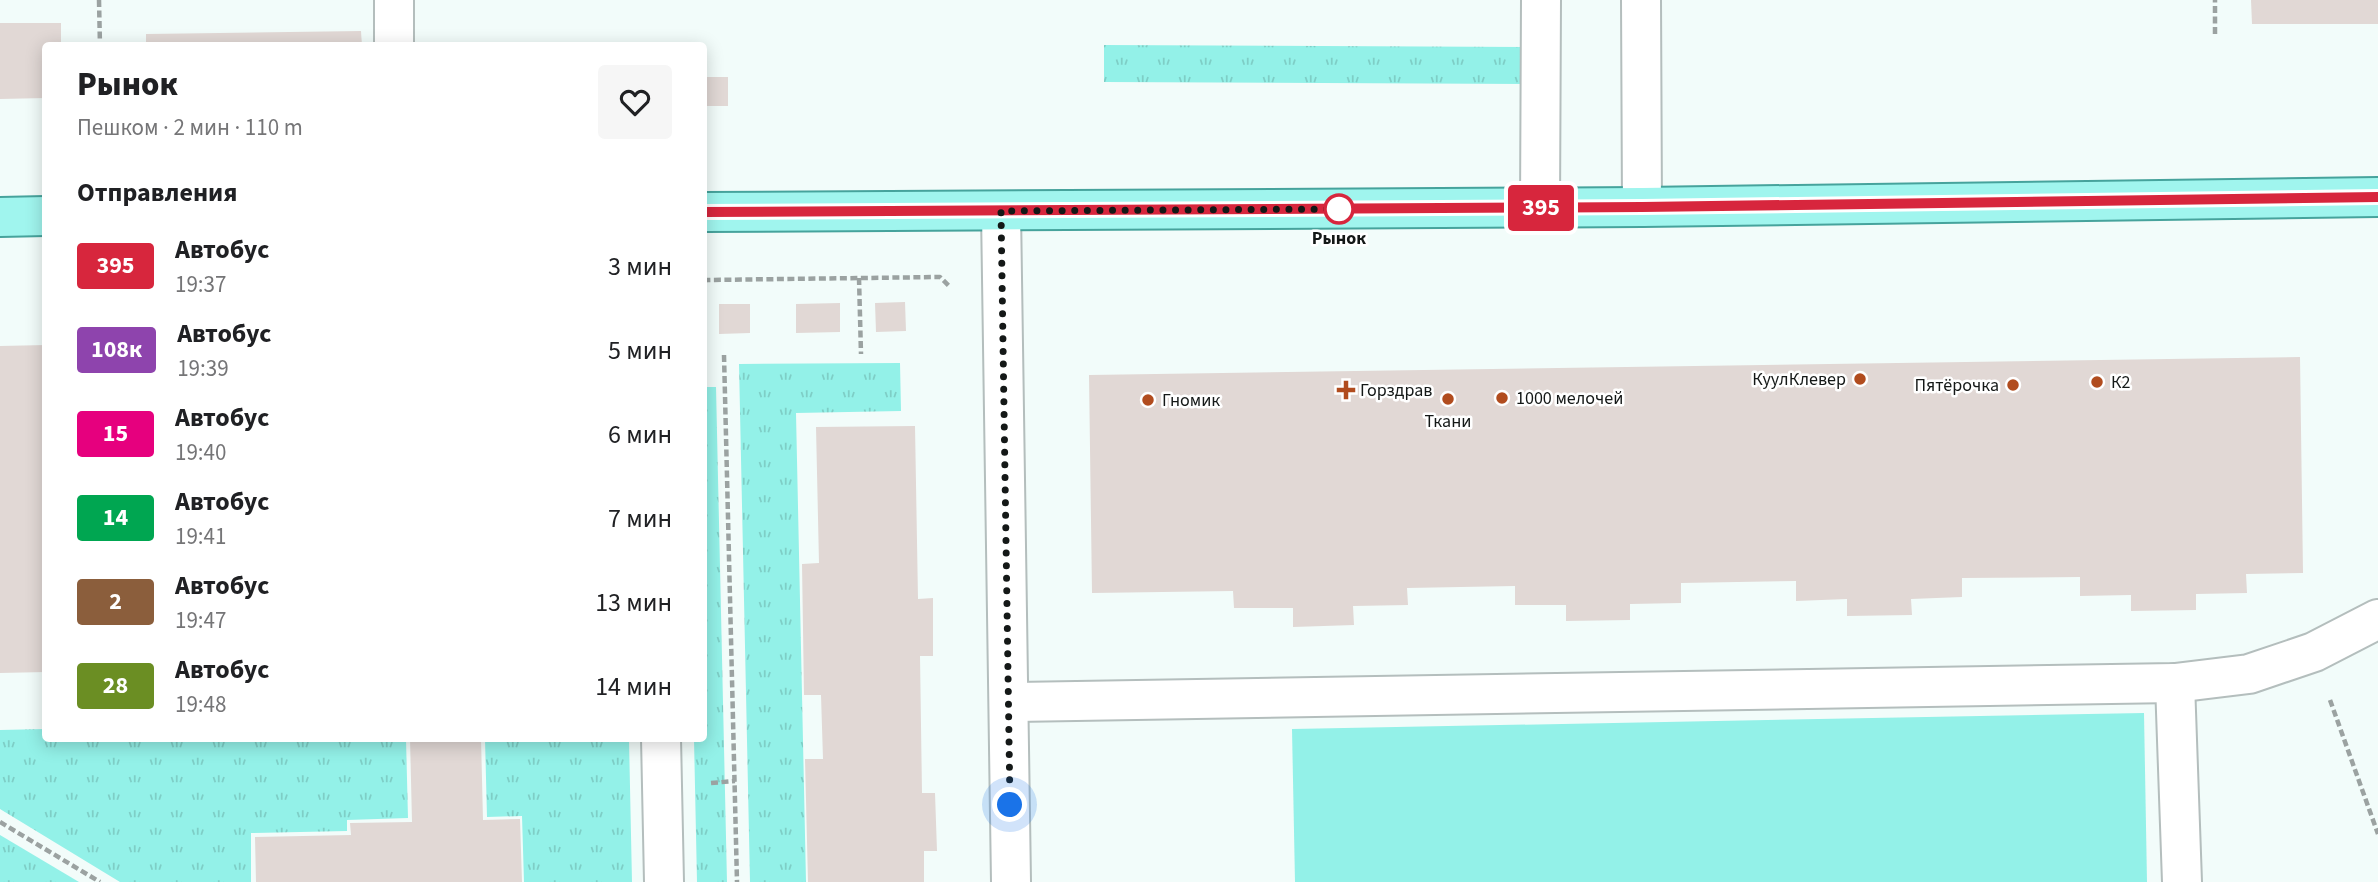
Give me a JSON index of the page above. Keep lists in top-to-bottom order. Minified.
{"places":{"other":["Рынок","КуулКлевер","К2","Пятёрочка","1000 мелочей","Ткани","Гномик"],"health":["Горздрав"]},"lines":["bus line 395"],"page":{"on_map":"395","heading":[["Рынок","Пешком · 2 мин · 110 m"],"Отправления"],"list":[{"mark":"395","name":"Автобус","note":"19:37","value":"3 мин"},{"mark":"108к","name":"Автобус","note":"19:39","value":"5 мин"},{"mark":"15","name":"Автобус","note":"19:40","value":"6 мин"},{"mark":"14","name":"Автобус","note":"19:41","value":"7 мин"},{"mark":"2","name":"Автобус","note":"19:47","value":"13 мин"},{"mark":"28","name":"Автобус","note":"19:48","value":"14 мин"}]}}
